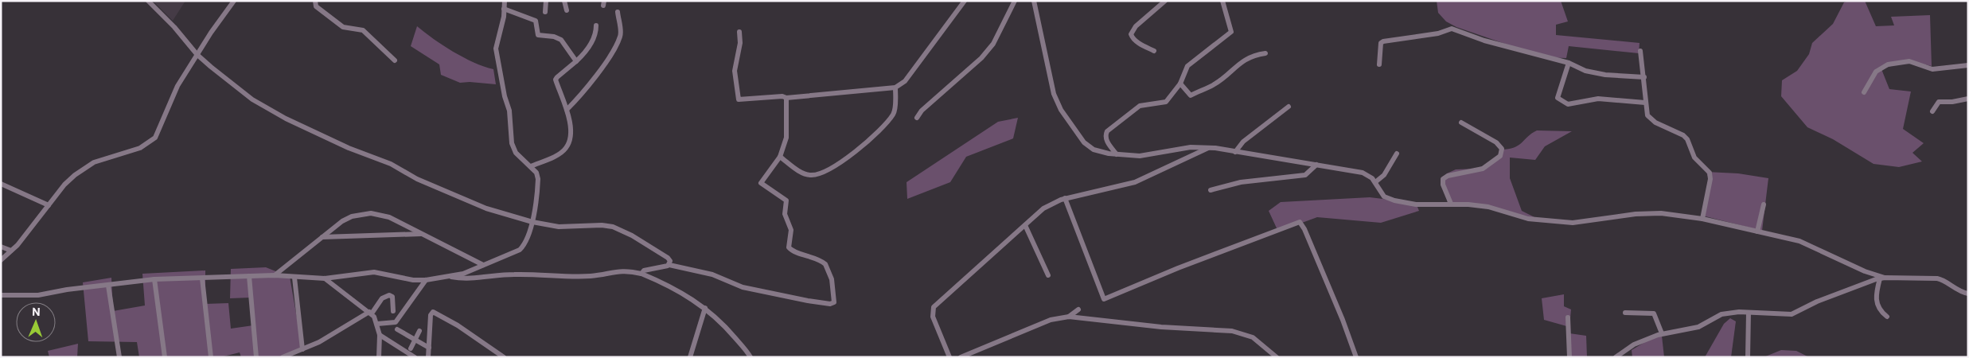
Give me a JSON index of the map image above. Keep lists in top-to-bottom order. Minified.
{"north":"top"}
